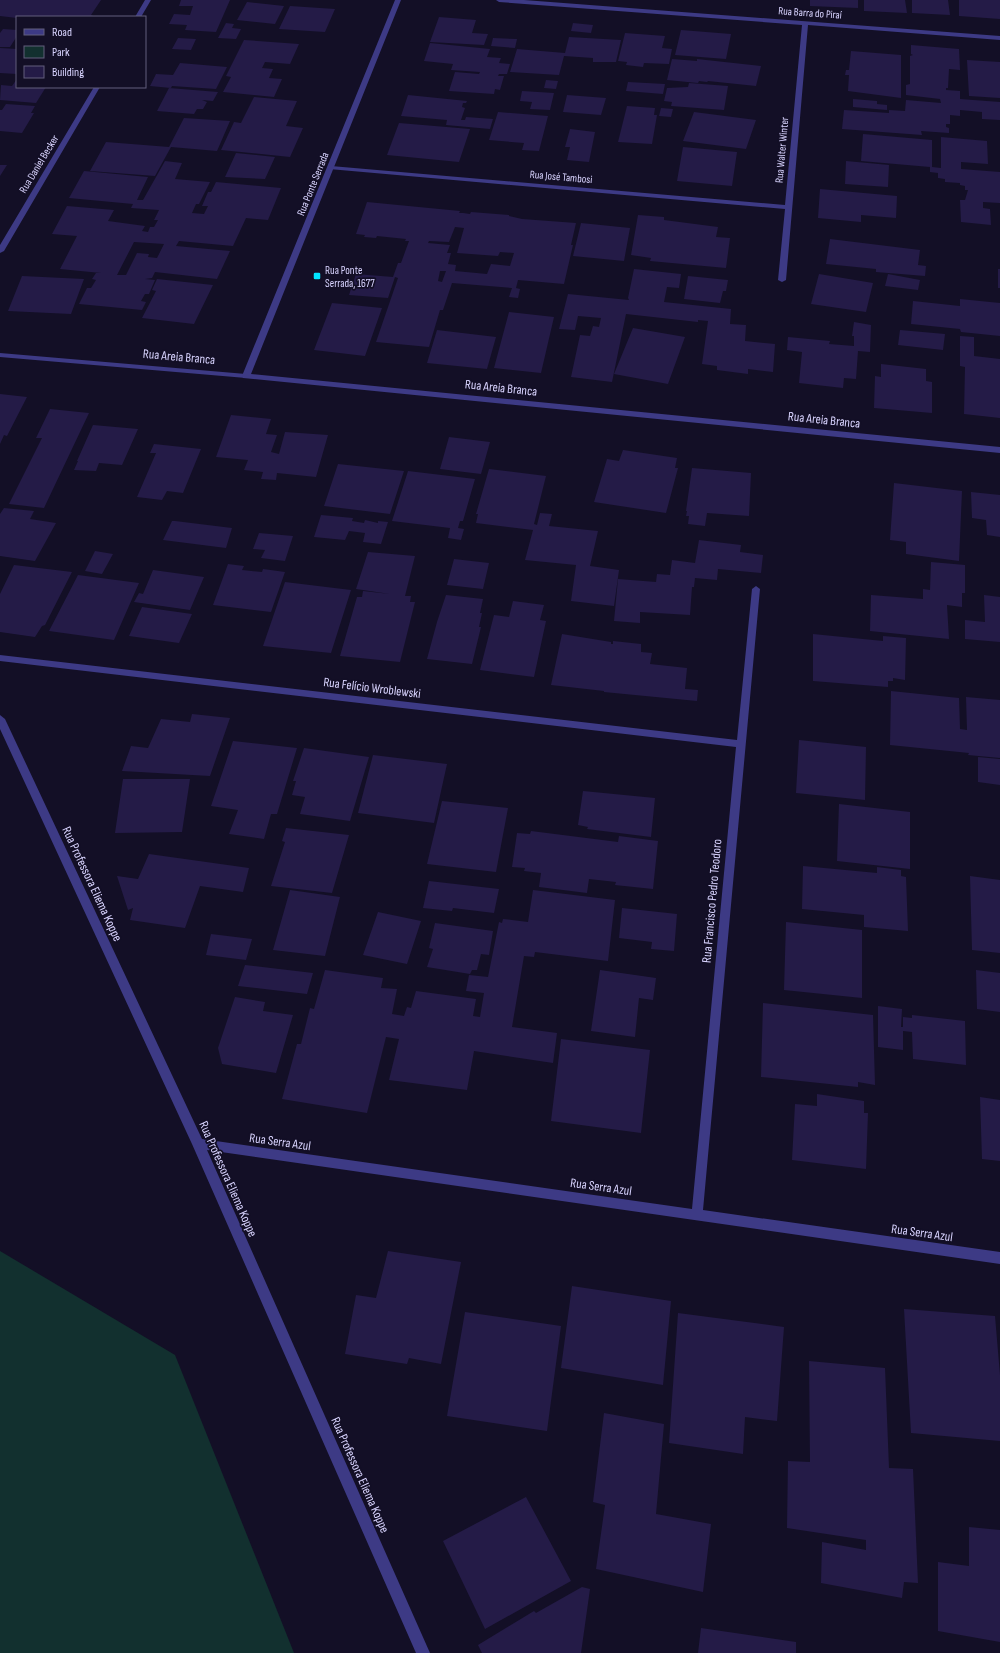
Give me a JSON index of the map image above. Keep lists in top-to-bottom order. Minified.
{"streets":{"street":["Rua Barra do Piraí","Rua Walter Winter","Rua Daniel Becker","Rua José Tambosi","Rua Ponte Serrada","Rua Areia Branca","Rua Felício Wroblewski","Rua Professora Eliema Koppe","Rua Francisco Pedro Teodoro","Rua Serra Azul"]},"crossings":[["Rua Barra do Piraí","Rua Walter Winter"],["Rua Walter Winter","Rua José Tambosi"],["Rua José Tambosi","Rua Ponte Serrada"],["Rua Ponte Serrada","Rua Areia Branca"],["Rua Felício Wroblewski","Rua Francisco Pedro Teodoro"],["Rua Professora Eliema Koppe","Rua Serra Azul"],["Rua Francisco Pedro Teodoro","Rua Serra Azul"]],"places":{"transit":["Rua Ponte Serrada, 1677"]},"legend":["Road","Park","Building"]}
